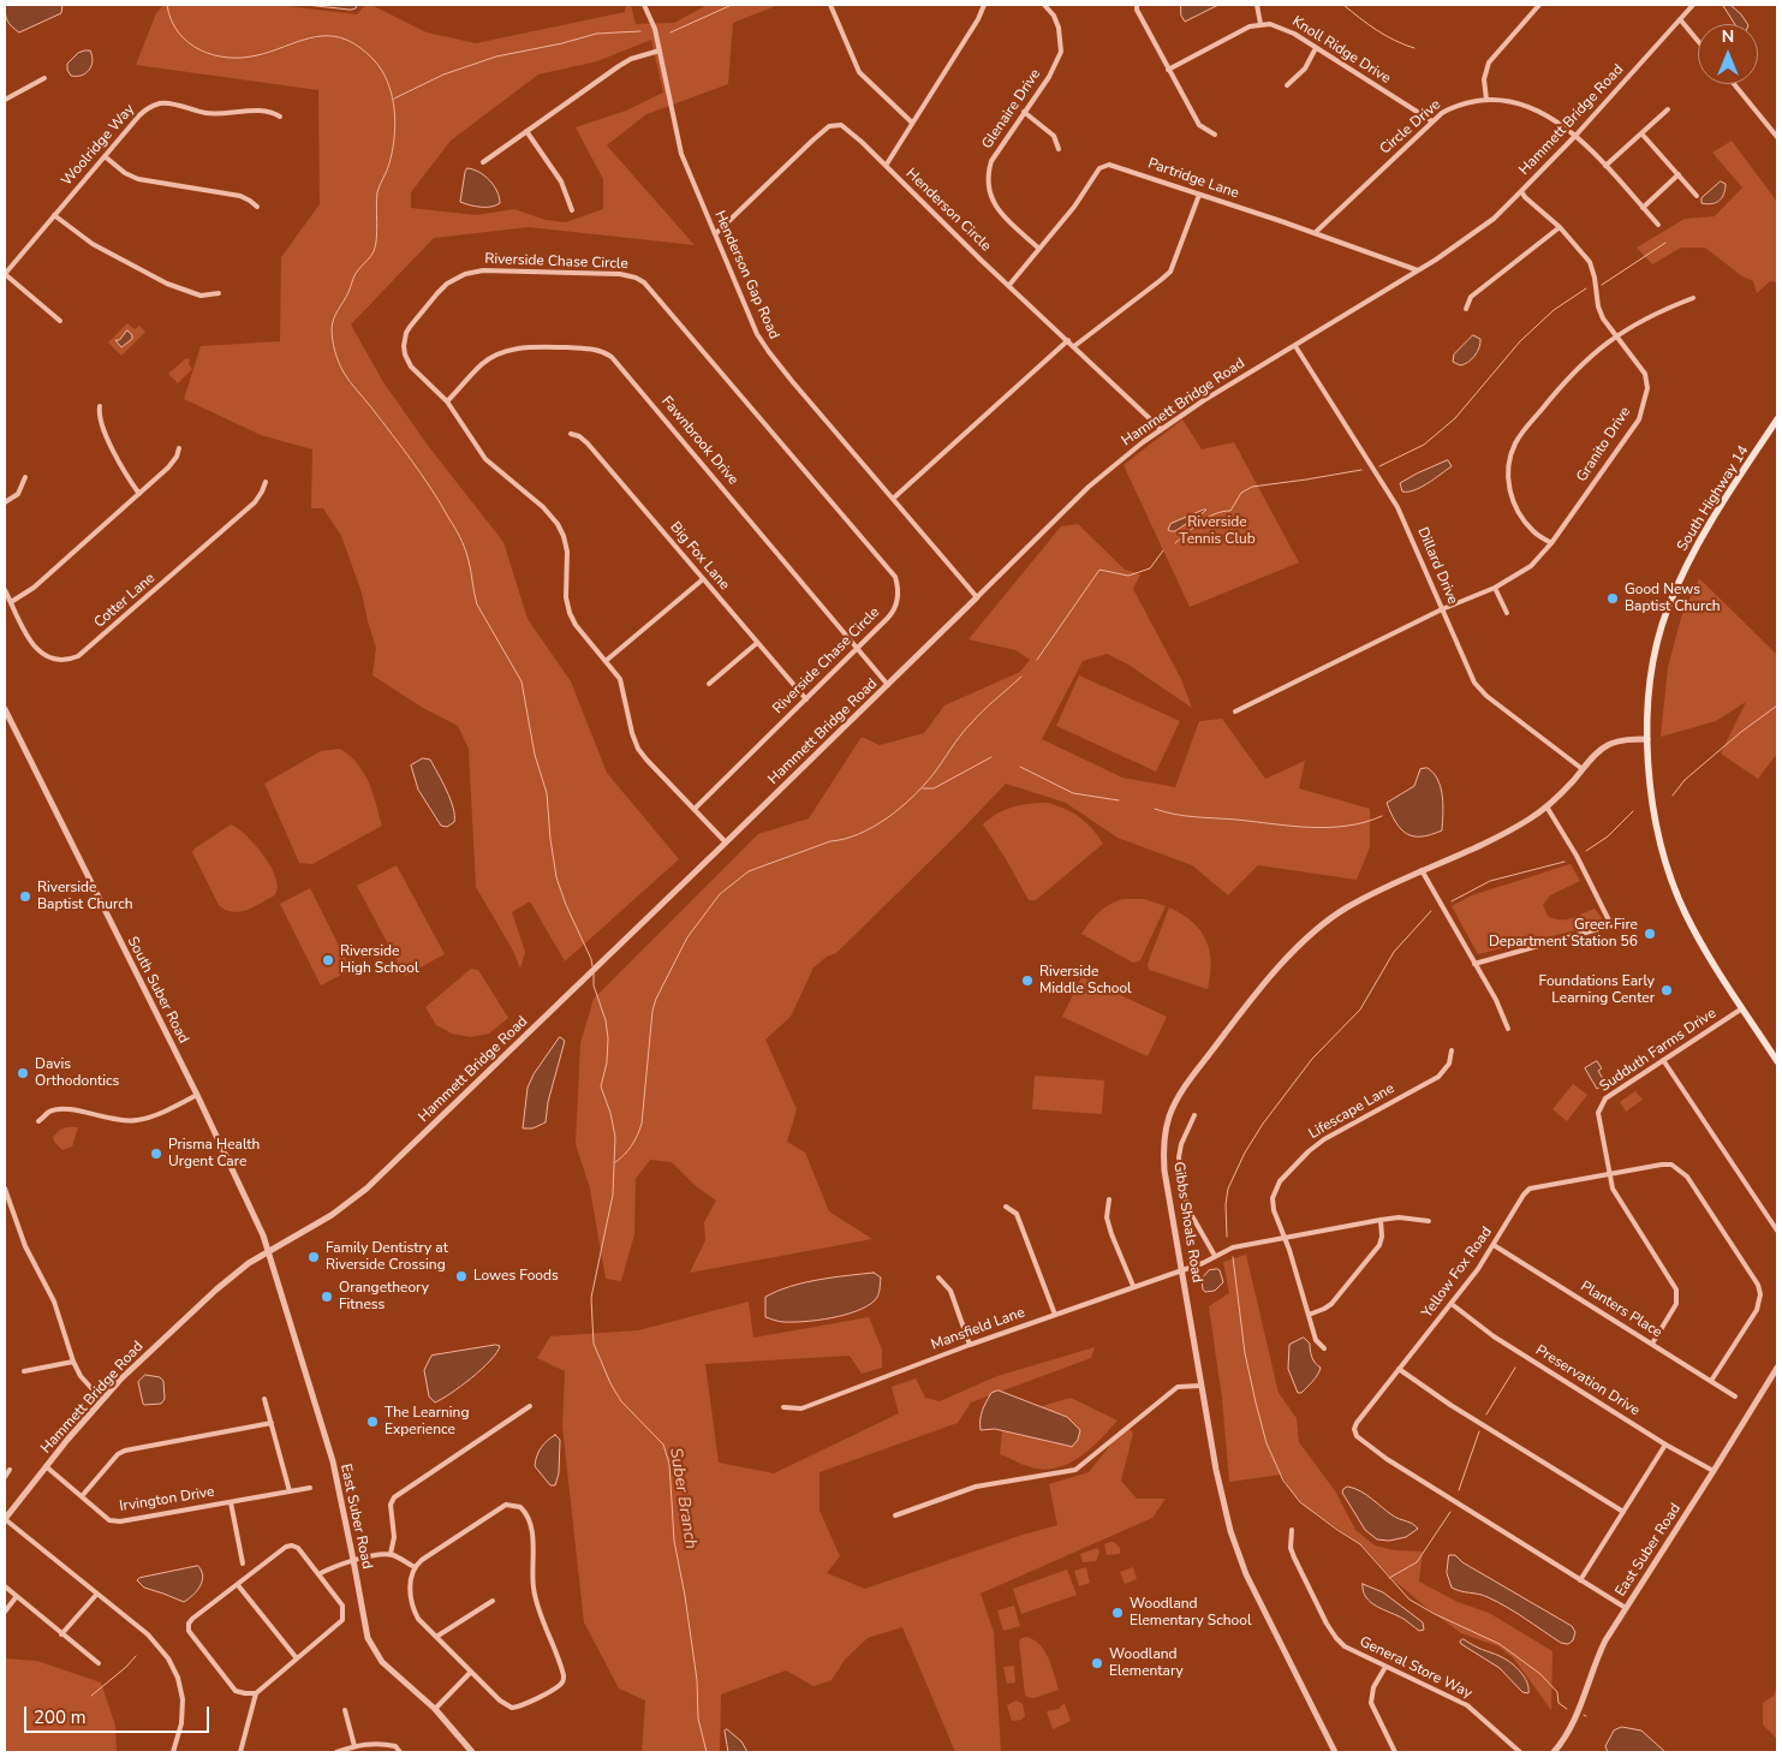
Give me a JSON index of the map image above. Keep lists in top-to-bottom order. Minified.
{"streets":{"main road":["South Highway 14"],"street":["Knoll Ridge Drive","Glenaire Drive","Hammett Bridge Road","Circle Drive","Woolridge Way","Partridge Lane","Henderson Circle","Riverside Chase Circle","Henderson Gap Road","Fawnbrook Drive","Granito Drive","Big Fox Lane","Dillard Drive","Cotter Lane","South Suber Road","Sudduth Farms Drive","Lifescape Lane","Gibbs Shoals Road","Yellow Fox Road","Planters Place","Mansfield Lane","Preservation Drive","Irvington Drive","East Suber Road","General Store Way"]},"crossings":[["Knoll Ridge Drive","Circle Drive"],["Glenaire Drive","Partridge Lane"],["Hammett Bridge Road","Circle Drive"],["Hammett Bridge Road","Partridge Lane"],["Hammett Bridge Road","Henderson Circle"],["Hammett Bridge Road","Riverside Chase Circle"],["Hammett Bridge Road","Henderson Gap Road"],["Hammett Bridge Road","Fawnbrook Drive"],["Hammett Bridge Road","Granito Drive"],["Hammett Bridge Road","Dillard Drive"],["Hammett Bridge Road","South Suber Road"],["Hammett Bridge Road","Irvington Drive"],["Hammett Bridge Road","East Suber Road"],["Circle Drive","Partridge Lane"],["Partridge Lane","Henderson Circle"],["Henderson Circle","Henderson Gap Road"],["Riverside Chase Circle","Fawnbrook Drive"],["Riverside Chase Circle","Big Fox Lane"],["Granito Drive","Dillard Drive"],["South Highway 14","Sudduth Farms Drive"],["South Highway 14","Gibbs Shoals Road"],["Dillard Drive","Gibbs Shoals Road"],["South Suber Road","East Suber Road"],["Sudduth Farms Drive","Yellow Fox Road"],["Sudduth Farms Drive","Planters Place"],["Lifescape Lane","Mansfield Lane"],["Gibbs Shoals Road","Mansfield Lane"],["Yellow Fox Road","Planters Place"],["Yellow Fox Road","Preservation Drive"],["Yellow Fox Road","East Suber Road"],["Preservation Drive","East Suber Road"]],"water":["Suber Branch"],"parks":["Riverside Tennis Club"],"places":["Good News Baptist Church","Riverside Baptist Church","Greer Fire Department Station 56","Riverside High School","Riverside Middle School","Foundations Early Learning Center","Davis Orthodontics","Prisma Health Urgent Care","Family Dentistry at Riverside Crossing","Lowes Foods","Orangetheory Fitness","The Learning Experience","Woodland Elementary School","Woodland Elementary"],"scale_bar":"200 m","north":"top"}
